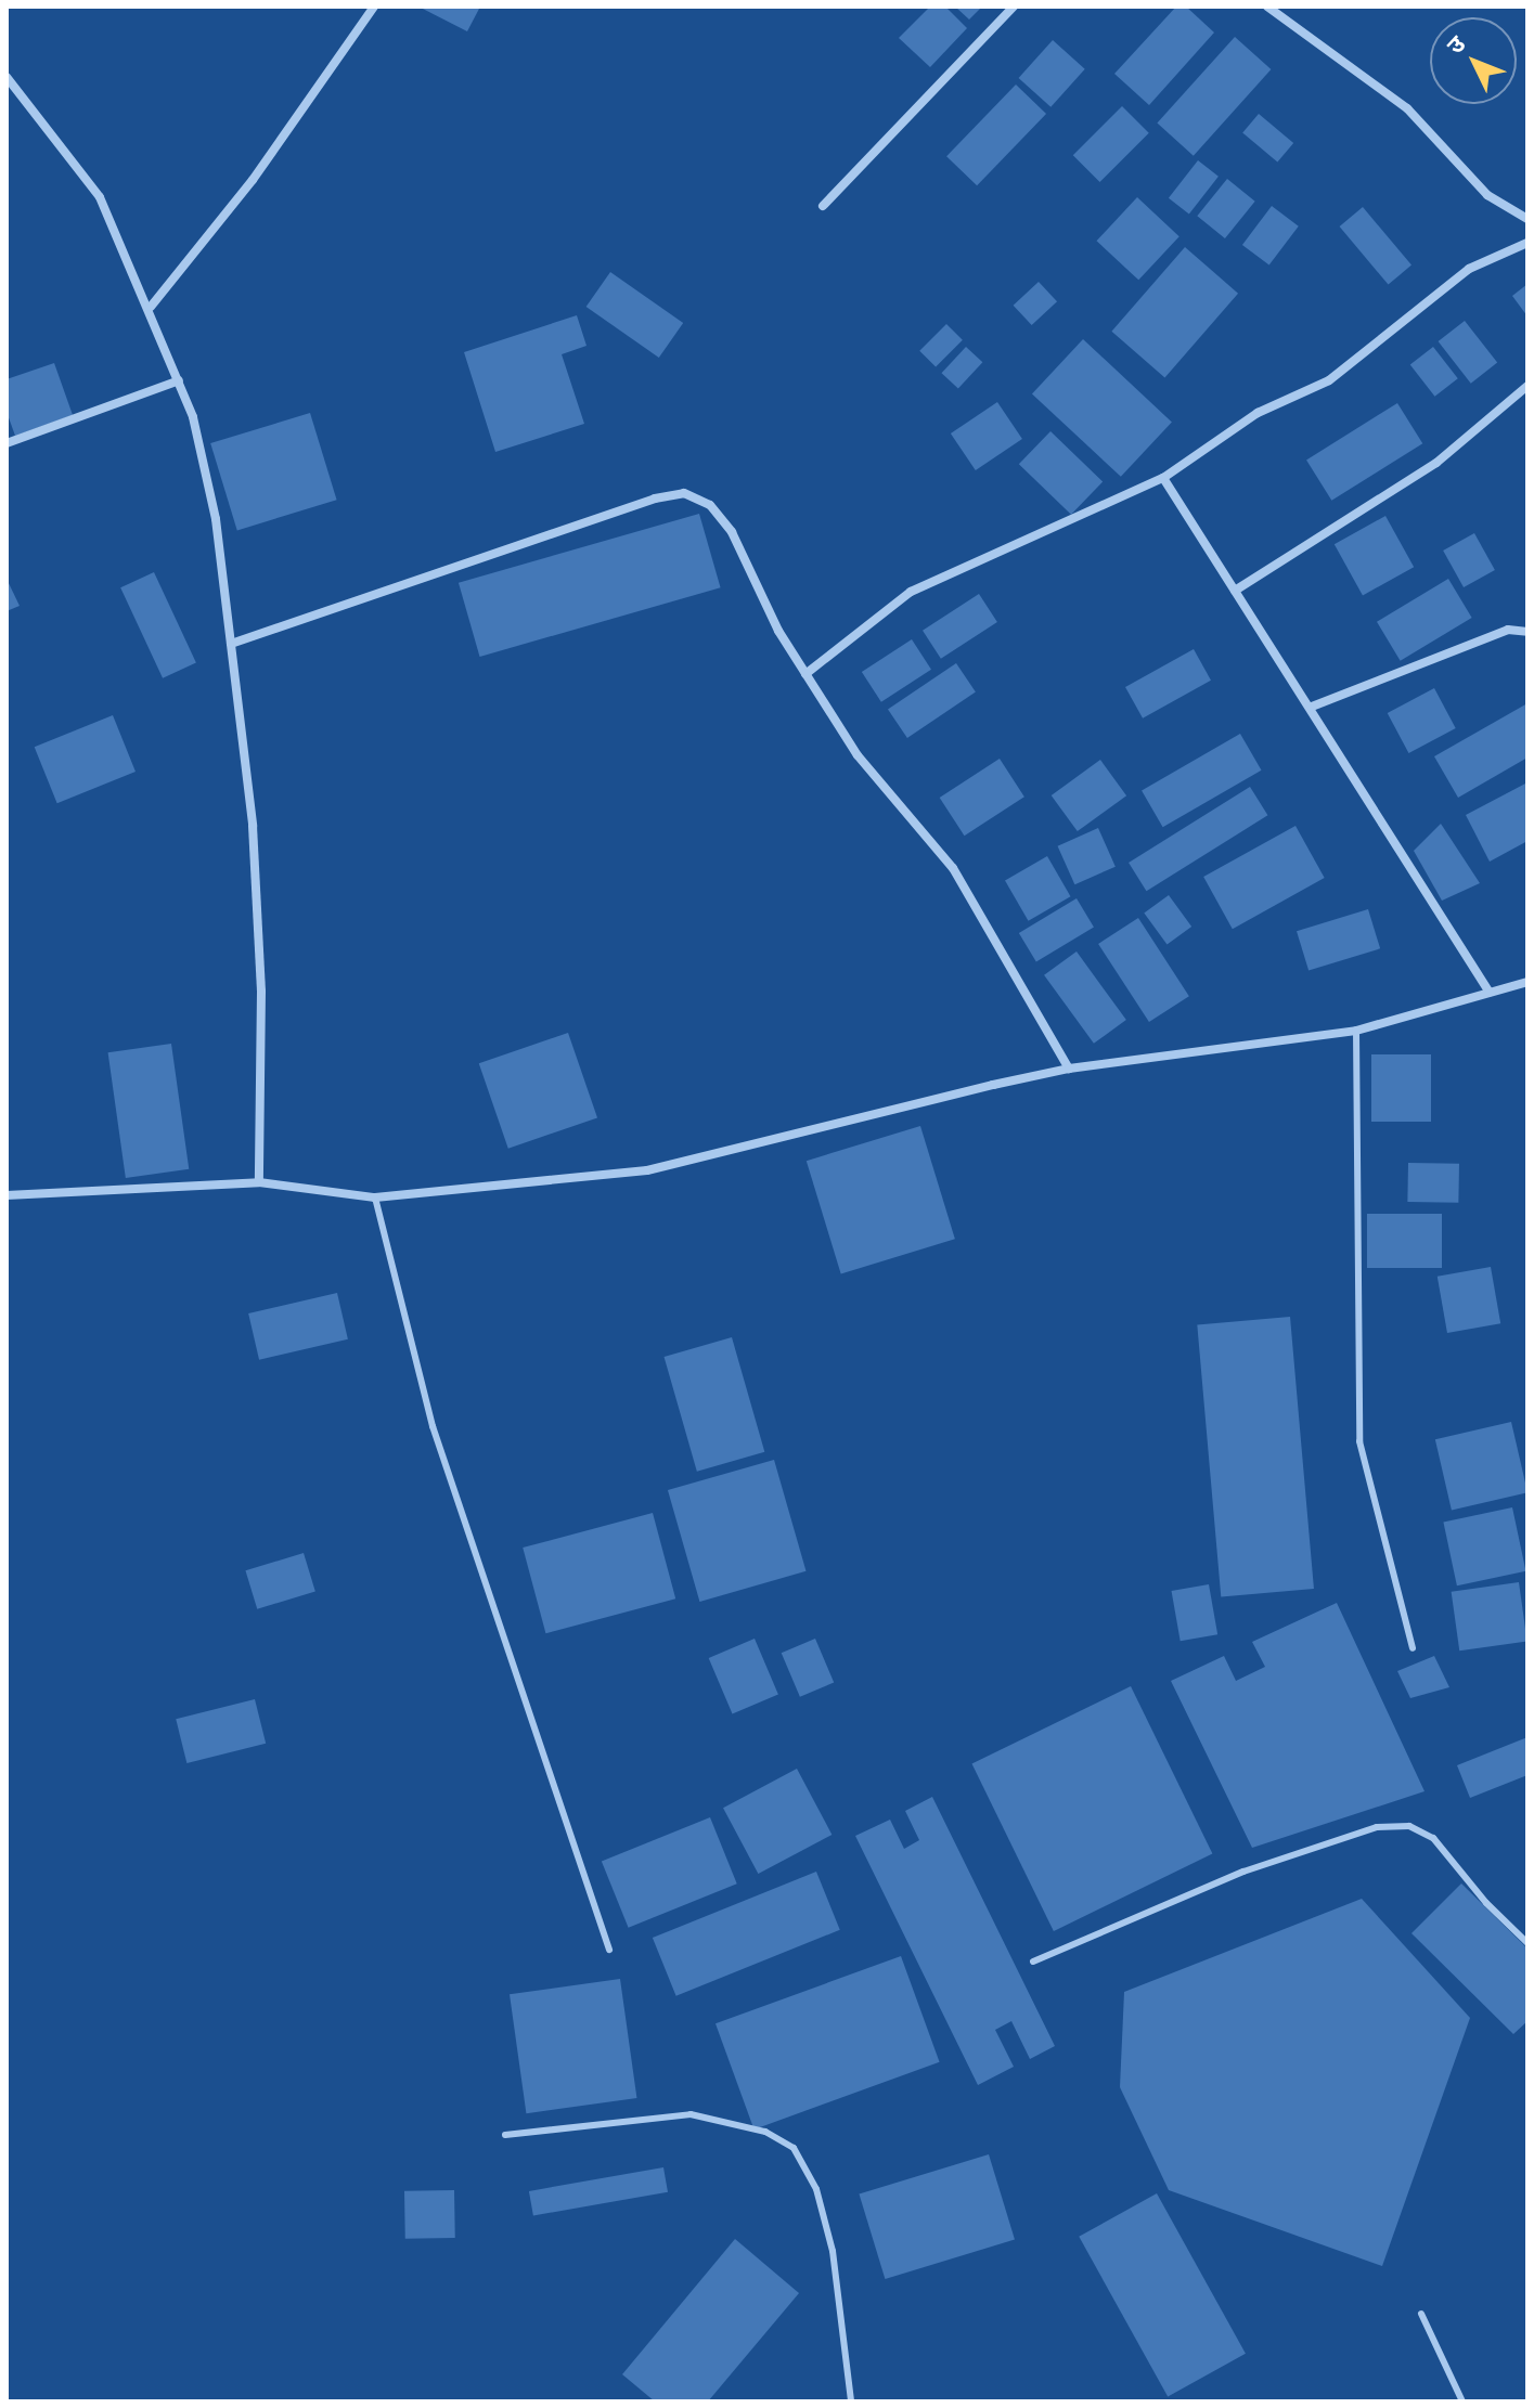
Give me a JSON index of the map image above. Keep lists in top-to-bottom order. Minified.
{"north":"top left"}
